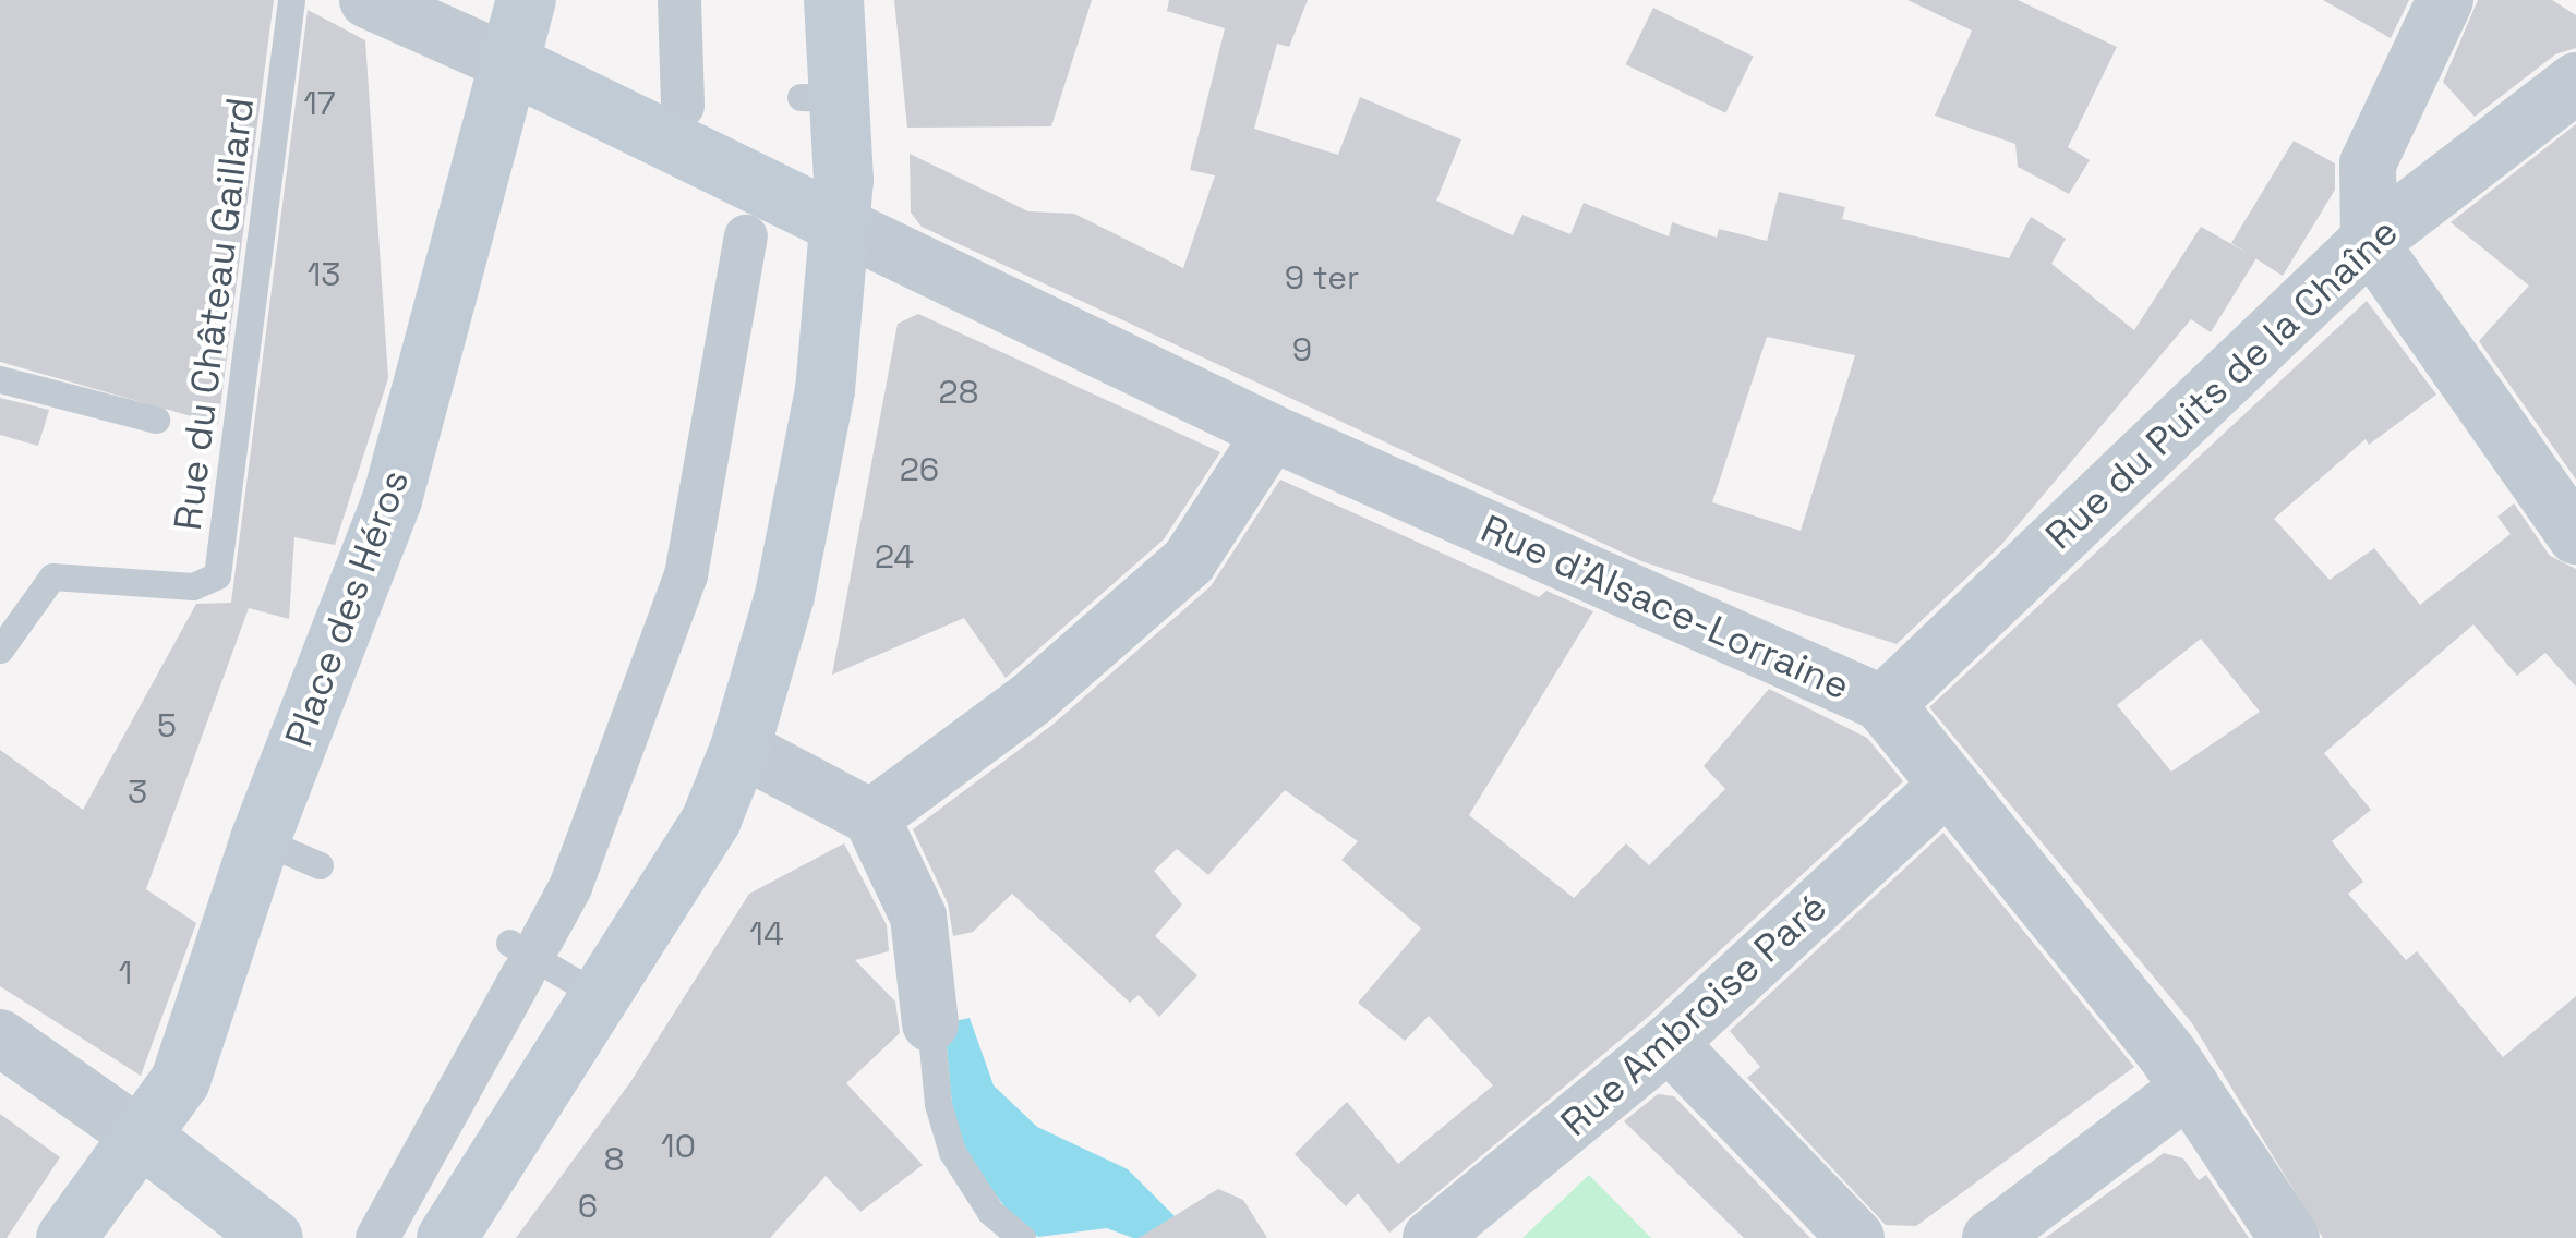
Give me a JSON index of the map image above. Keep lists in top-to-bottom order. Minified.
{"streets":{"main road":["Place des Héros"],"street":["Rue du Puits de la Chaîne","Rue d'Alsace-Lorraine","Rue Ambroise Paré"],"lane":["Rue du Château Gaillard"]},"crossings":[["Rue du Puits de la Chaîne","Rue d'Alsace-Lorraine"],["Rue d'Alsace-Lorraine","Rue Ambroise Paré"]],"house_numbers":["17","13","9 ter","9","28","26","24","5","3","14","1","10","8","6"]}
